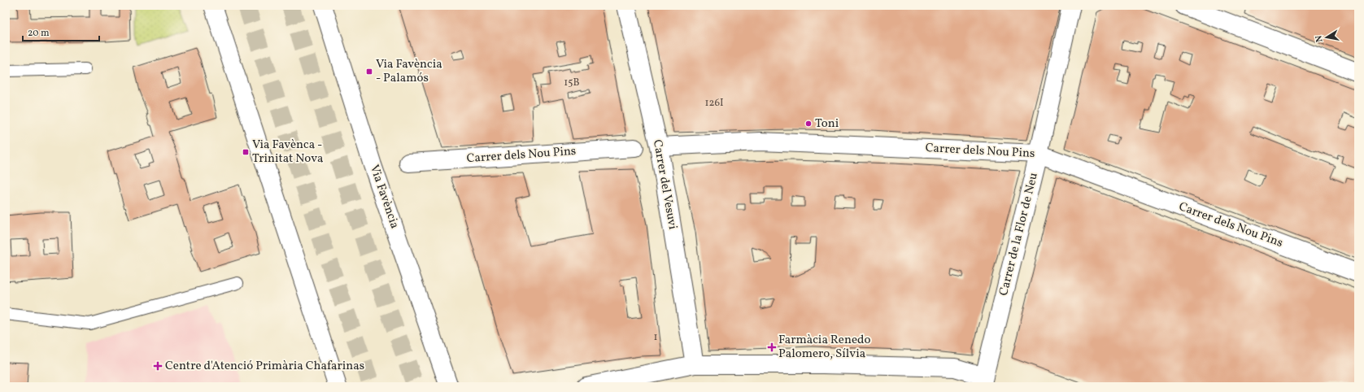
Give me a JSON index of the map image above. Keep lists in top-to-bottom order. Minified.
{"streets":{"street":["Carrer dels Nou Pins","Carrer del Vesuvi","Via Favència","Carrer de la Flor de Neu"]},"crossings":[["Carrer dels Nou Pins","Carrer del Vesuvi"],["Carrer dels Nou Pins","Carrer de la Flor de Neu"]],"places":{"transit":["Via Favència - Palamós","Via Favènca - Trinitat Nova"],"other":["Toni"],"health":["Farmàcia Renedo Palomero, Sílvia","Centre d'Atenció Primària Chafarinas"]},"house_numbers":["15B","126I","1"],"scale_bar":"20 m","north":"left"}
